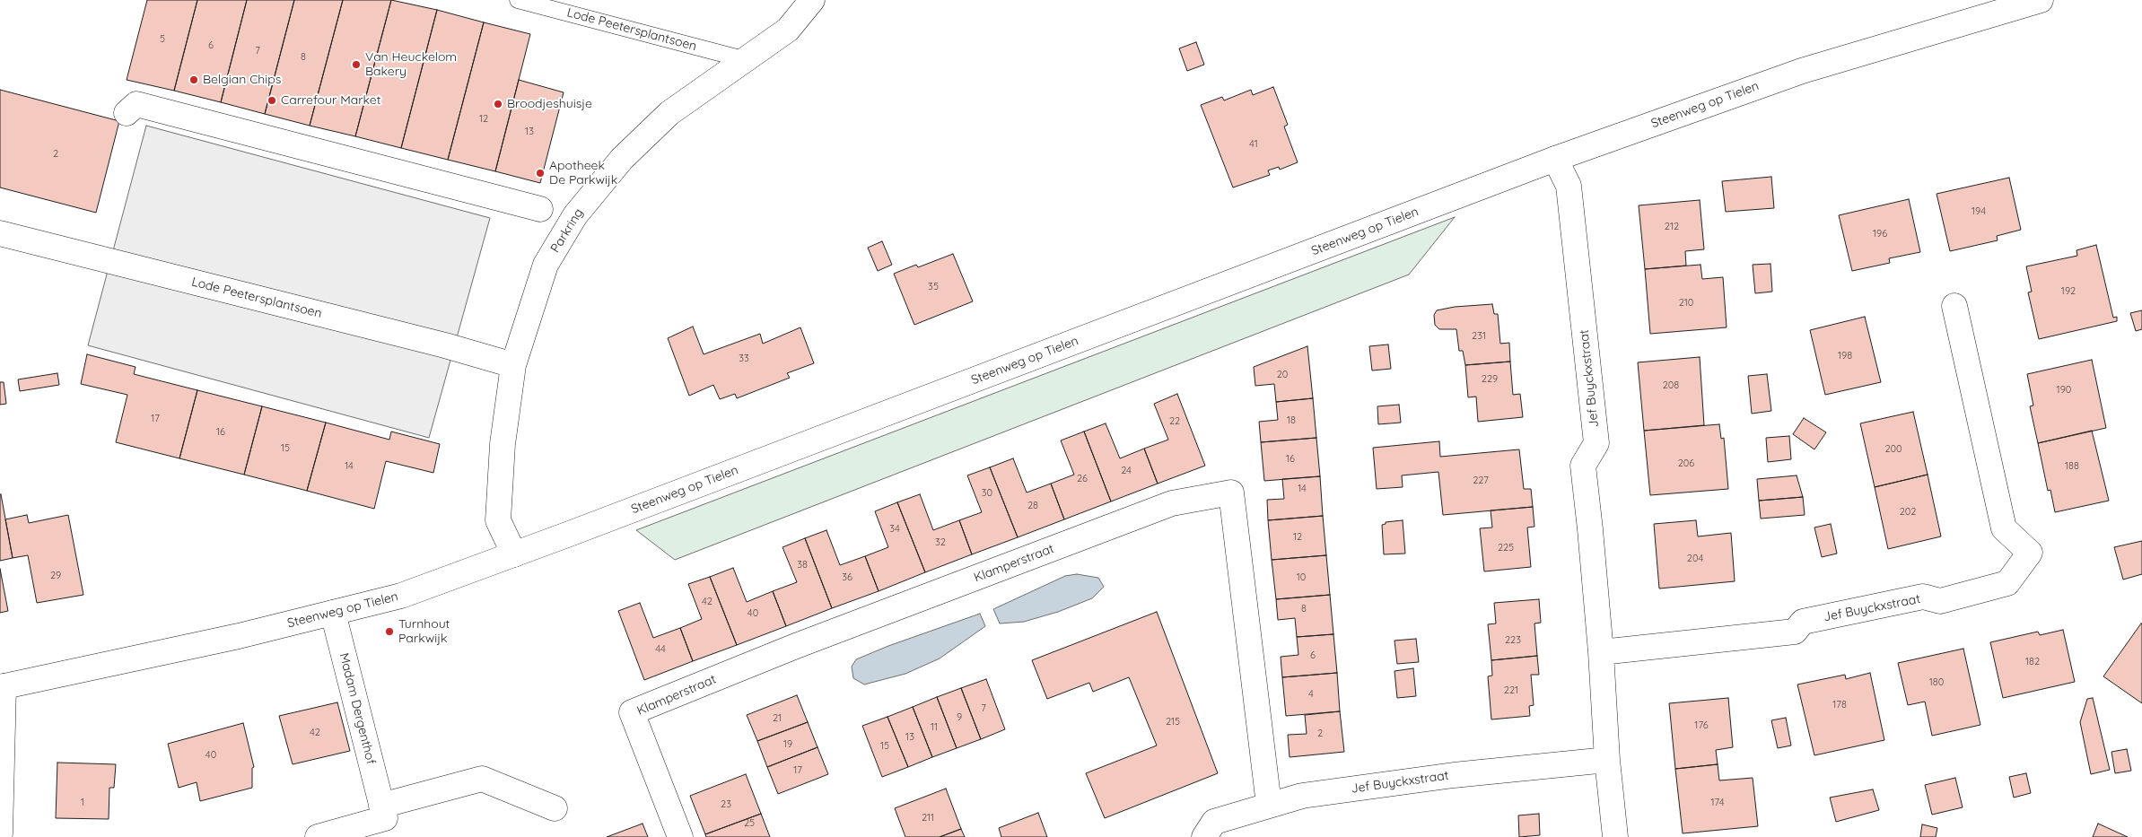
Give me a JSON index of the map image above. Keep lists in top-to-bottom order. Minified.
{"streets":{"street":["Lode Peetersplantsoen","Steenweg op Tielen","Parkring","Jef Buyckxstraat","Klamperstraat","Madam Dergenthof"]},"crossings":[["Lode Peetersplantsoen","Parkring"],["Steenweg op Tielen","Parkring"],["Steenweg op Tielen","Jef Buyckxstraat"],["Steenweg op Tielen","Madam Dergenthof"],["Jef Buyckxstraat","Klamperstraat"]],"places":["Van Heuckelom Bakery","Belgian Chips","Carrefour Market","Broodjeshuisje","Apotheek De Parkwijk","Turnhout Parkwijk"],"house_numbers":["5","6","7","8","12","13","41","2","194","212","196","35","192","210","231","198","33","20","229","208","190","17","18","22","16","15","200","16","206","14","188","24","26","227","14","30","28","202","34","12","32","225","204","38","29","36","10","42","8","40","223","44","6","182","180","221","4","178","7","9","21","215","176","11","42","2","13","19","15","40","17","1","174","23","211","25"]}
